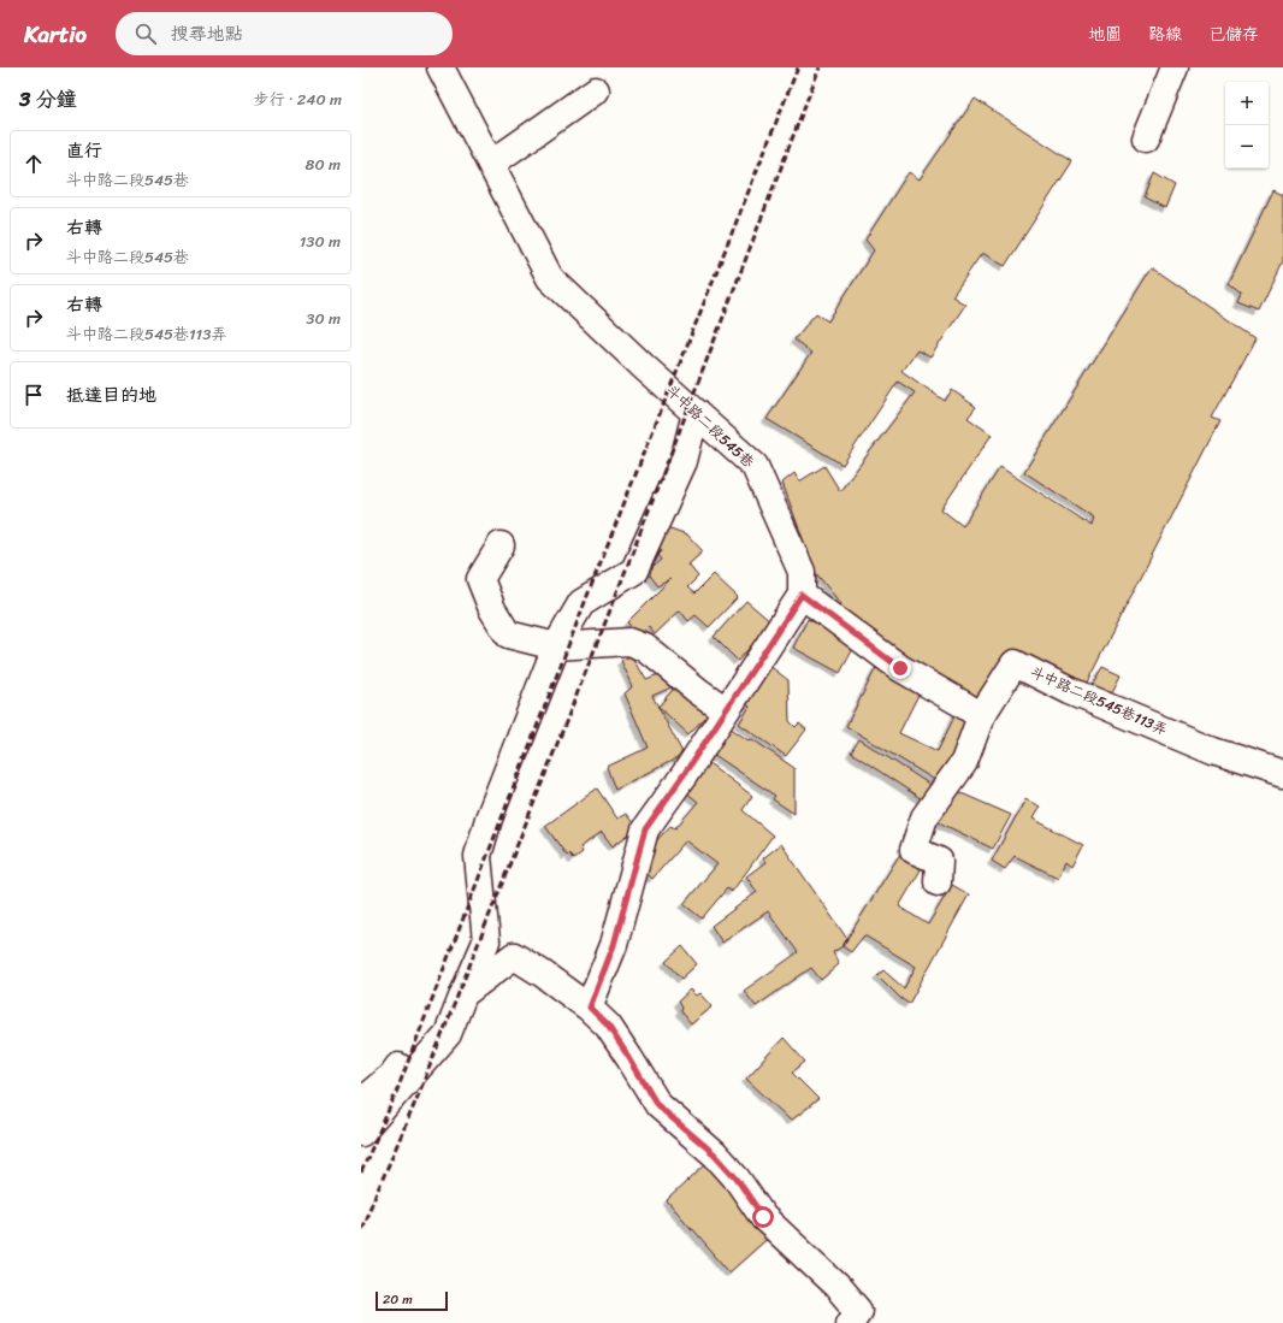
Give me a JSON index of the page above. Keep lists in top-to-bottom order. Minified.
{"streets":{"lane":["斗中路二段545巷","斗中路二段545巷113弄"]},"scale_bar":"20 m","page":{"header":"Kartio","search":"搜尋地點","nav":["地圖","路線","已儲存"],"heading":["3 分鐘","步行 · 240 m"],"map_buttons":["+","−"],"list":[["直行","斗中路二段545巷","80 m"],["右轉","斗中路二段545巷","130 m"],["右轉","斗中路二段545巷113弄","30 m"],"抵達目的地"],"scale":"20 m"}}
